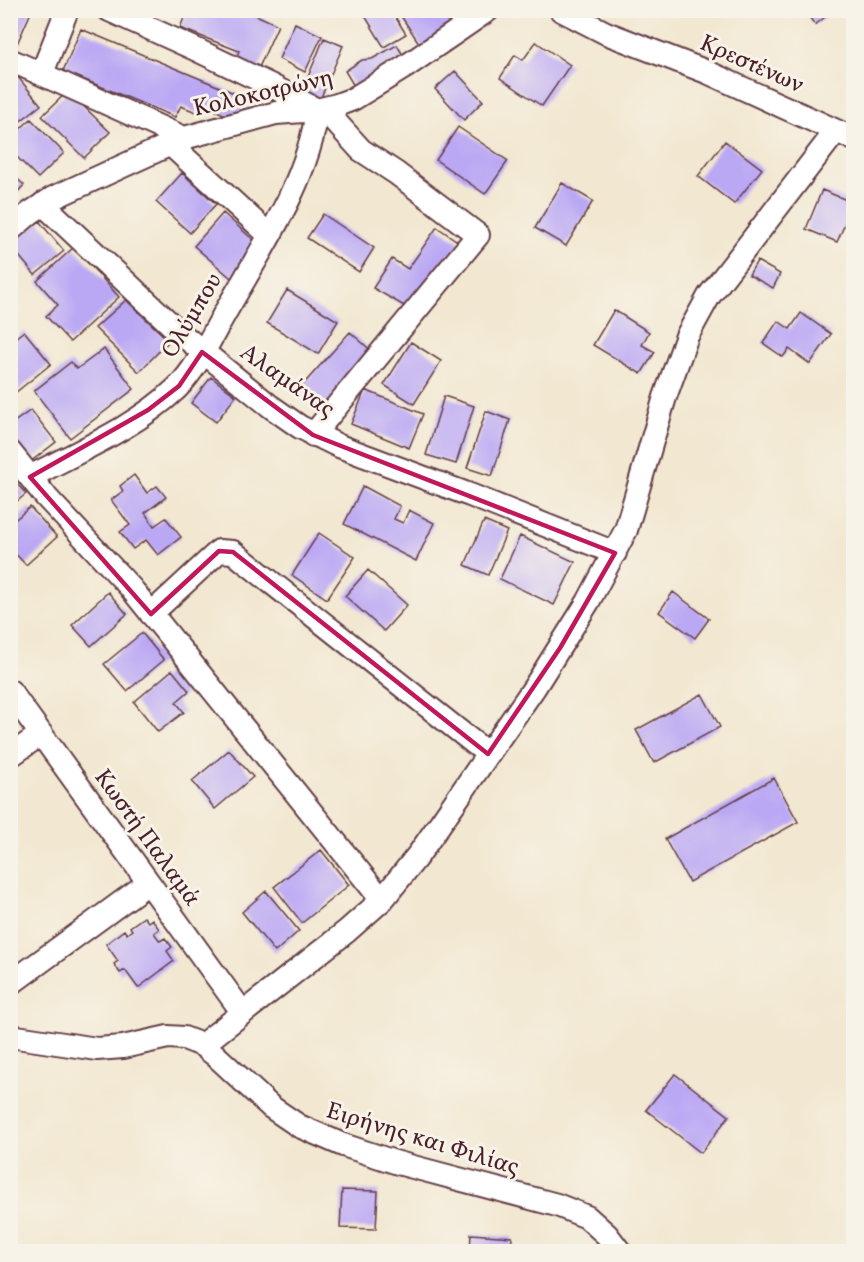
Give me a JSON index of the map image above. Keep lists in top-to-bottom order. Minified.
{"streets":{"street":["Κρεστένων","Κολοκοτρώνη","Ολύμπου","Αλαμάνας","Κωστή Παλαμά","Ειρήνης και Φιλίας"]},"crossings":[["Κολοκοτρώνη","Ολύμπου"],["Κολοκοτρώνη","Αλαμάνας"],["Ολύμπου","Αλαμάνας"]]}
